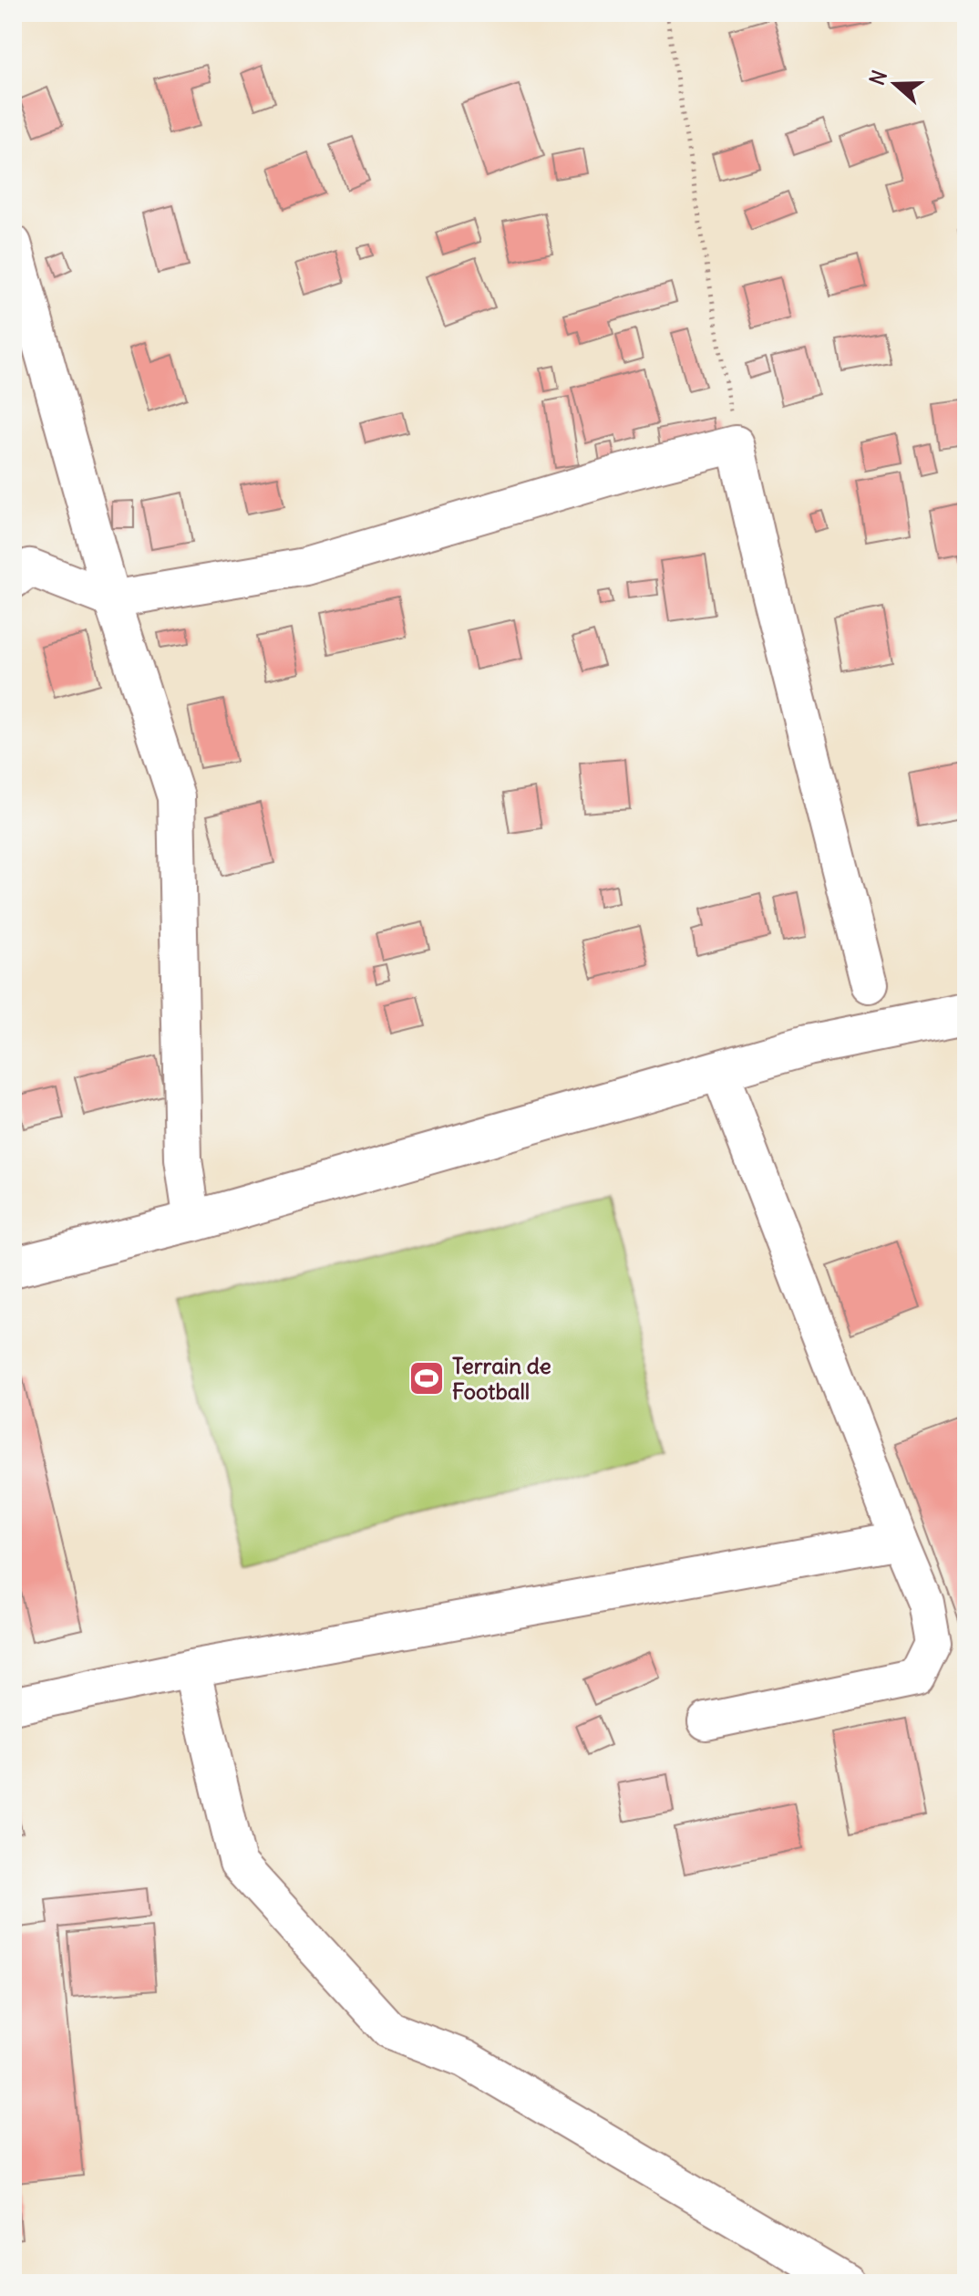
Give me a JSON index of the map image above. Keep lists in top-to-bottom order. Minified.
{"places":{"sports":["Terrain de Football"]},"north":"left"}
